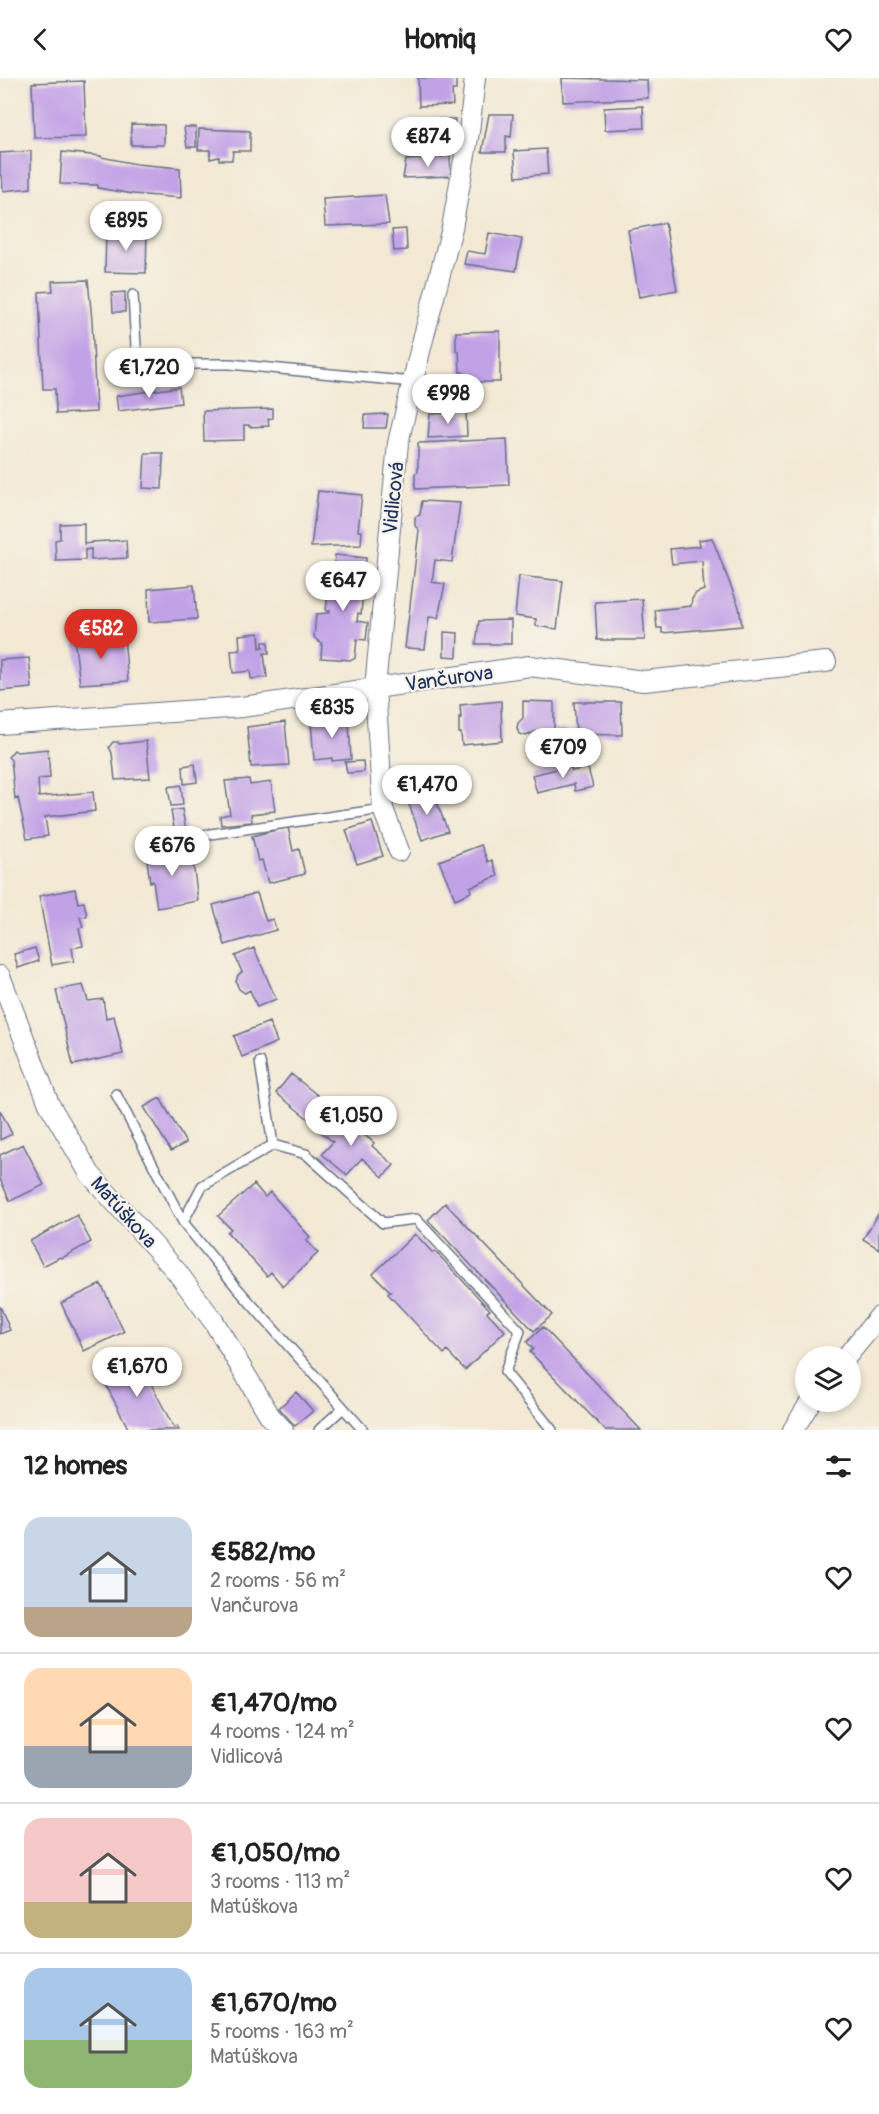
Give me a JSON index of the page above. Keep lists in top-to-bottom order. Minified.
{"streets":{"street":["Vidlicová","Vančurova","Matúškova"]},"crossings":[["Vidlicová","Vančurova"]],"page":{"header":"Homiq","price":["€874","€895","€1,720","€998","€647","€582","€835","€709","€1,470","€676","€1,050","€1,670"],"heading":"12 homes","list":[{"name":"€582/mo","note":"2 rooms · 56 m² · Vančurova"},{"name":"€1,470/mo","note":"4 rooms · 124 m² · Vidlicová"},{"name":"€1,050/mo","note":"3 rooms · 113 m² · Matúškova"},{"name":"€1,670/mo","note":"5 rooms · 163 m² · Matúškova"}]}}
